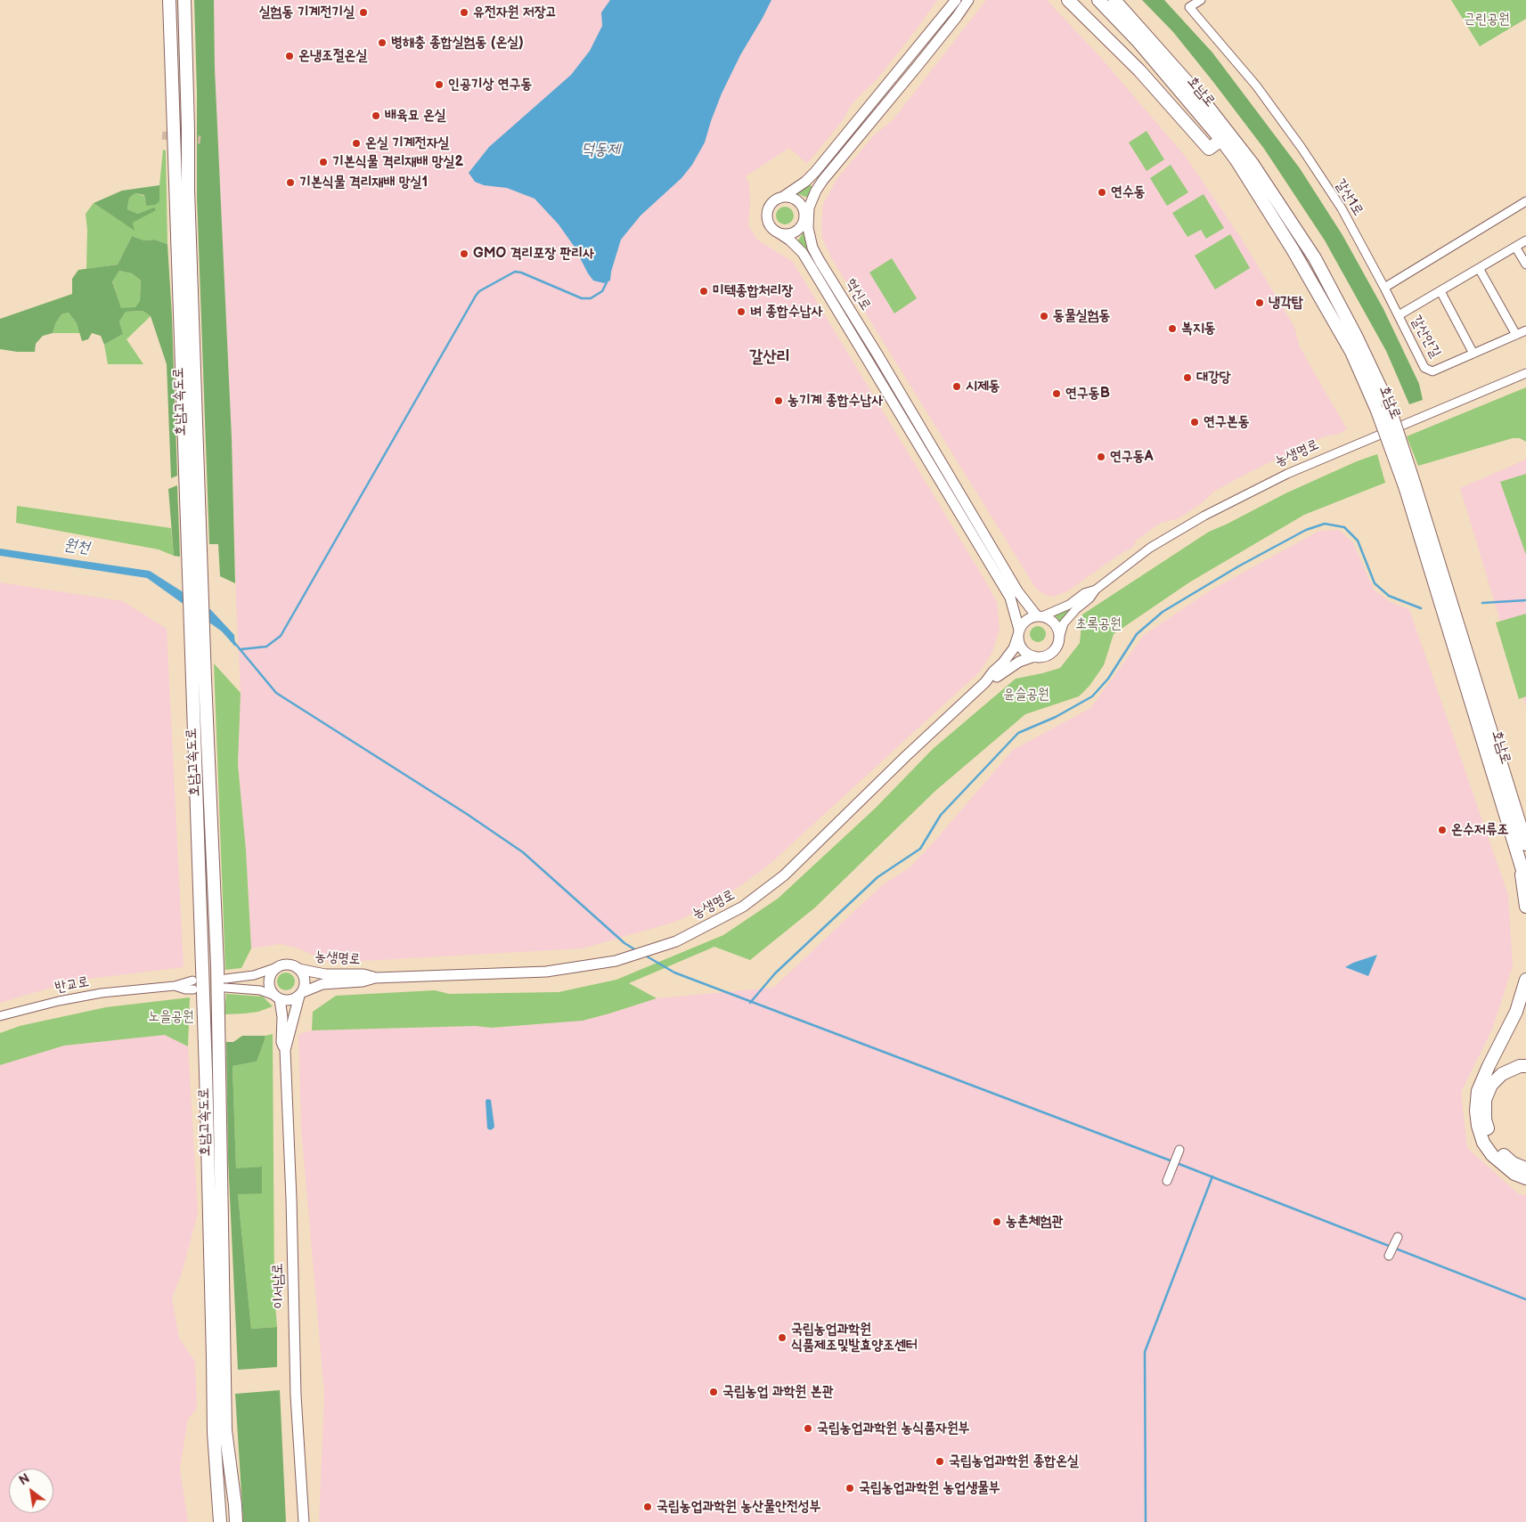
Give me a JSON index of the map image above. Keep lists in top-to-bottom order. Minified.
{"streets":{"highway":["호남로","호남고속도로"],"main road":["혁신로","농생명로","이서남로"],"street":["갈산1로","갈산안길","반교로"]},"crossings":[["혁신로","농생명로"],["농생명로","이서남로"]],"districts":["갈산리"],"water":["덕동제","원천"],"parks":["근린공원","초록공원","윤슬공원","노을공원"],"places":["실험동 기계전기실","유전자원 저장고","병해충 종합실험동 (온실)","온냉조절온실","인공기상 연구동","배육묘 온실","온실 기계전자실","기본식물 격리재배 망실2","기본식물 격리재배 망실1","연수동","GMO 격리포장 판리사","미텍종합처리장","냉각탑","벼 종합수납사","동물실험동","복지동","대강당","시제동","연구동B","농기계 종합수납사","연구본동","연구동A","온수저류조","농촌체험관","국립농업과학원 식품제조및발효양조센터","국립농업 과학원 본관","국립농업과학원 농식품자원부","국립농업과학원 종합온실","국립농업과학원 농업생물부","국립농업과학원 농산물안전성부"],"north":"top left"}
